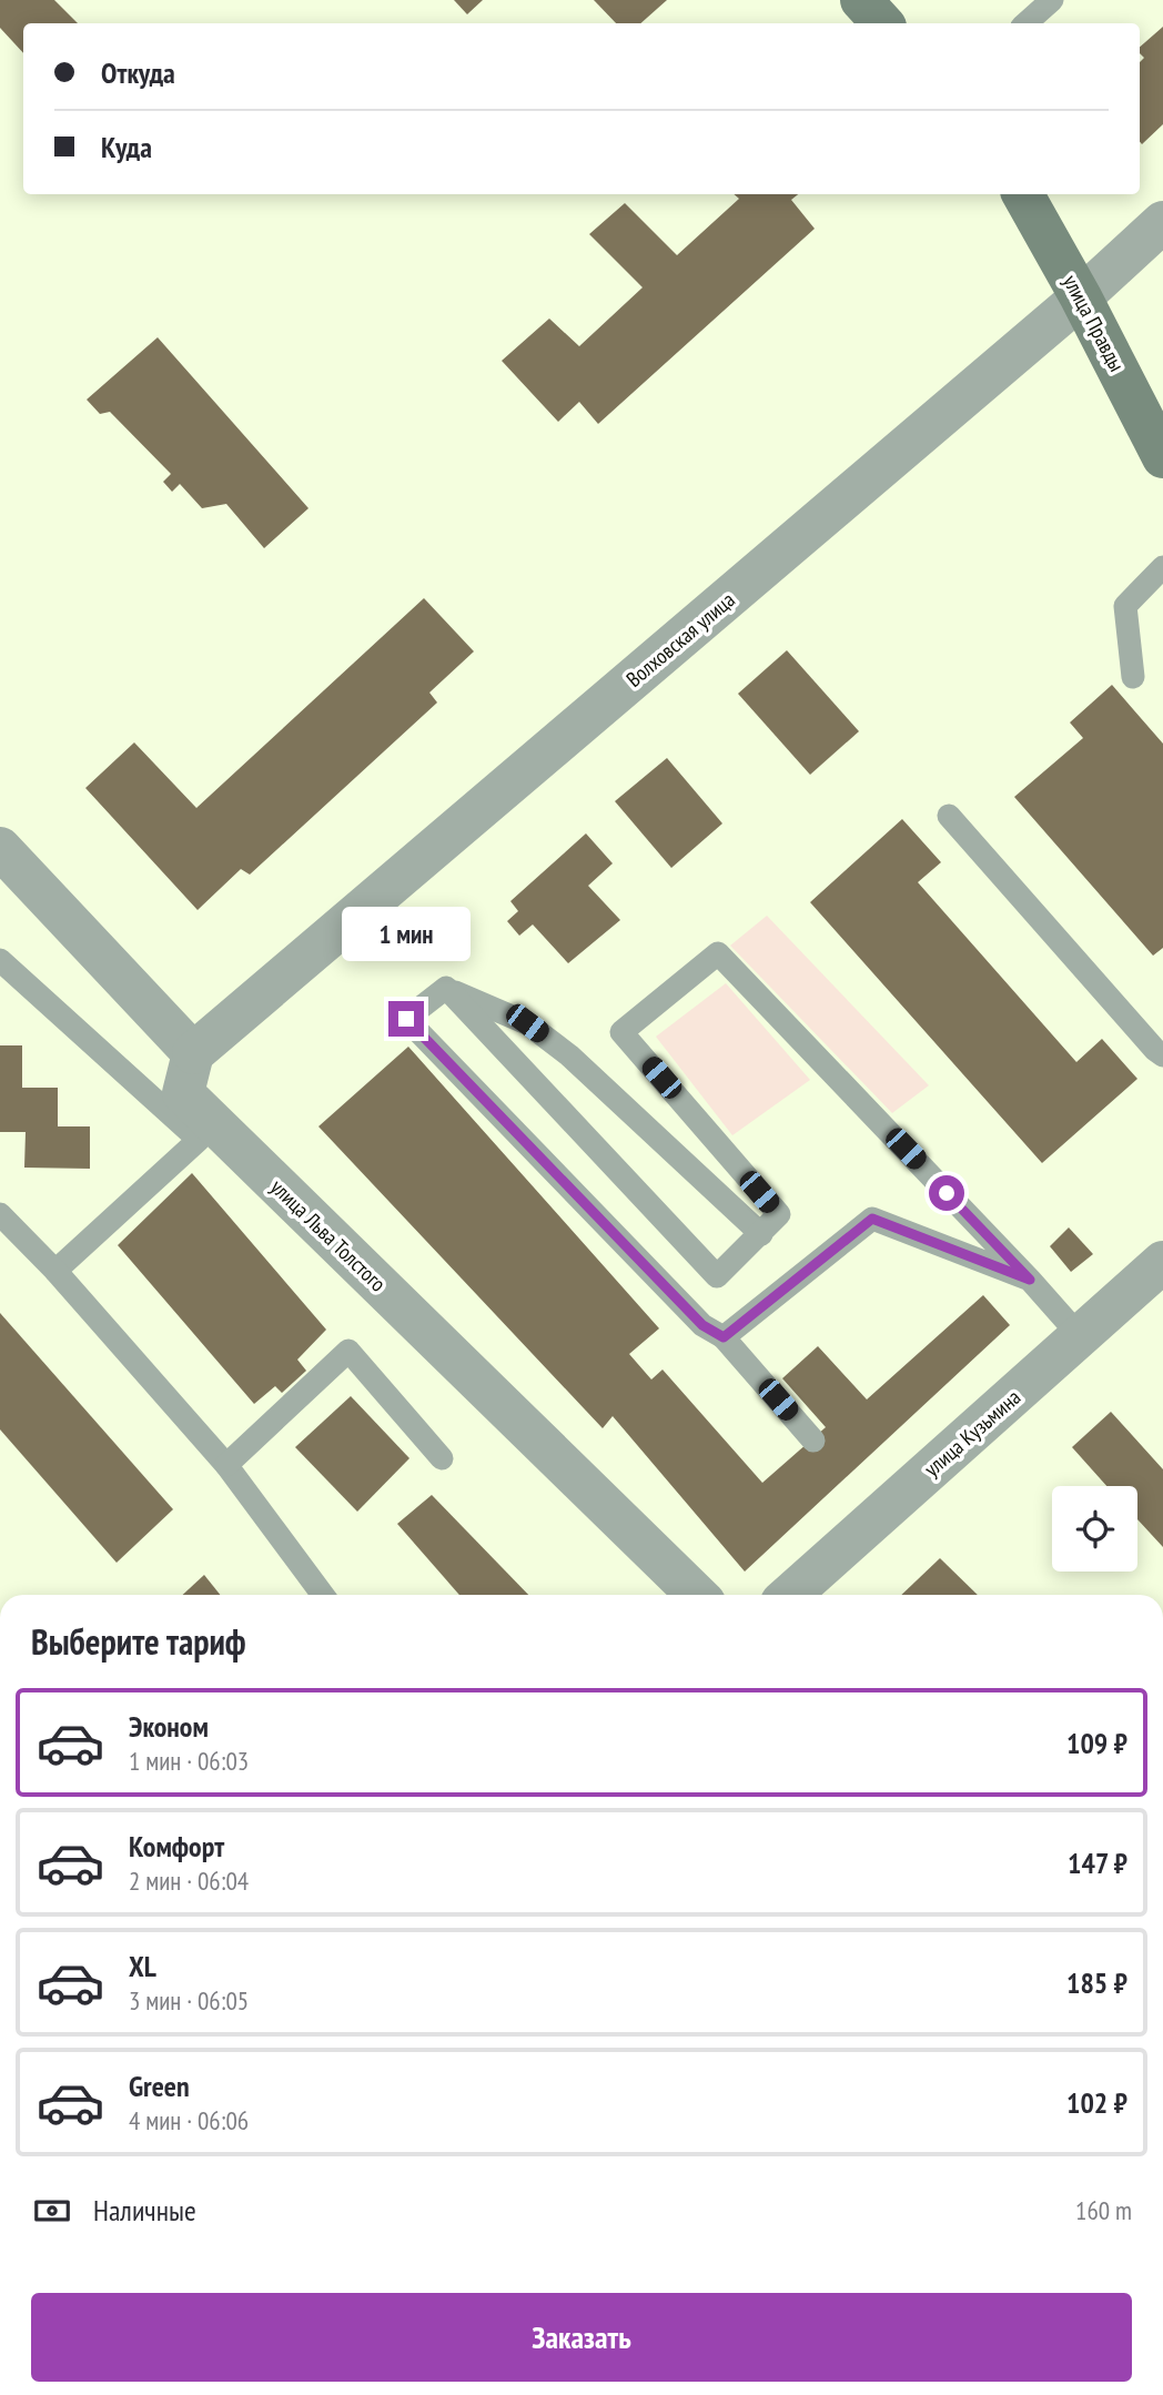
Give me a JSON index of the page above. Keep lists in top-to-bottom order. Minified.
{"streets":{"main road":["улица Правды"],"street":["Волховская улица","улица Льва Толстого","улица Кузьмина"]},"crossings":[["улица Правды","Волховская улица"],["Волховская улица","улица Льва Толстого"]],"page":{"banner":["Откуда","Куда"],"bubble":"1 мин","heading":"Выберите тариф","list":[{"name":"Эконом","note":"1 мин · 06:03","value":"109 ₽"},{"name":"Комфорт","note":"2 мин · 06:04","value":"147 ₽"},{"name":"XL","note":"3 мин · 06:05","value":"185 ₽"},{"name":"Green","note":"4 мин · 06:06","value":"102 ₽"}],"pay":["Наличные","160 m"],"buttons":"Заказать"}}
